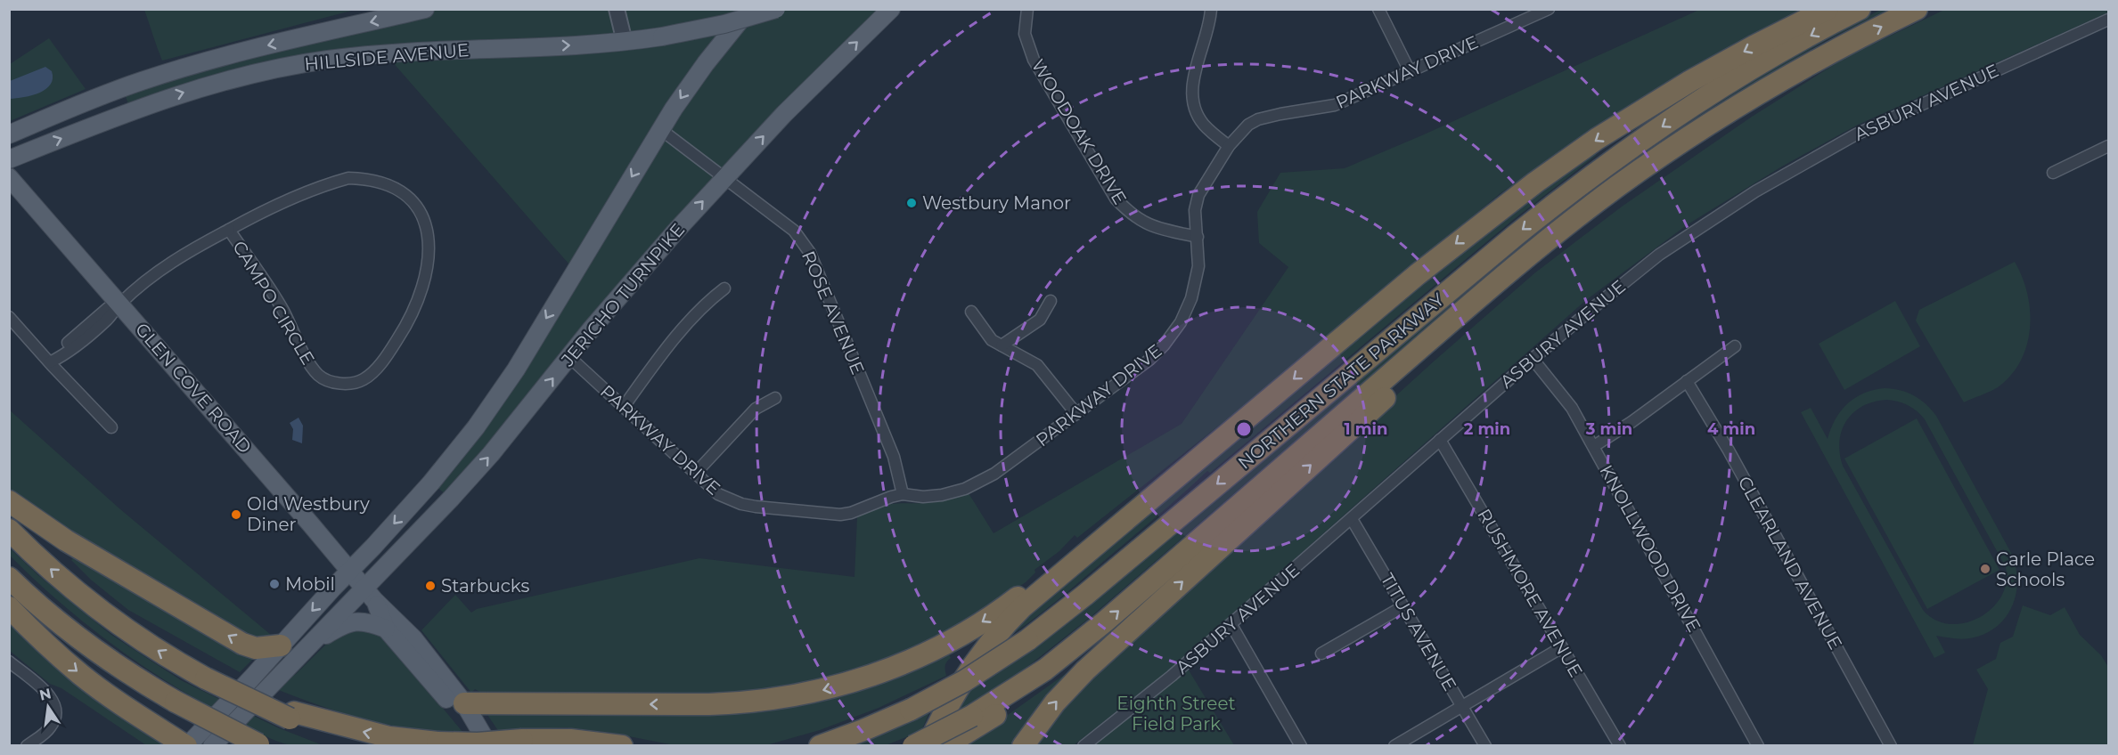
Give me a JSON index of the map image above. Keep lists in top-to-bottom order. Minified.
{"streets":{"highway":["NORTHERN STATE PARKWAY"],"main road":["HILLSIDE AVENUE","JERICHO TURNPIKE","GLEN COVE ROAD"],"street":["PARKWAY DRIVE","ASBURY AVENUE","WOODOAK DRIVE","CAMPO CIRCLE","ROSE AVENUE","KNOLLWOOD DRIVE","CLEARLAND AVENUE","RUSHMORE AVENUE","TITUS AVENUE"]},"crossings":[["PARKWAY DRIVE","WOODOAK DRIVE"],["PARKWAY DRIVE","JERICHO TURNPIKE"],["PARKWAY DRIVE","ROSE AVENUE"],["ASBURY AVENUE","KNOLLWOOD DRIVE"],["ASBURY AVENUE","RUSHMORE AVENUE"],["ASBURY AVENUE","TITUS AVENUE"],["JERICHO TURNPIKE","ROSE AVENUE"],["JERICHO TURNPIKE","GLEN COVE ROAD"],["CAMPO CIRCLE","GLEN COVE ROAD"]],"parks":["Eighth Street Field Park"],"places":["Westbury Manor","Old Westbury Diner","Carle Place Schools","Mobil","Starbucks"],"north":"top","rings":["1 min","2 min","3 min","4 min"]}
